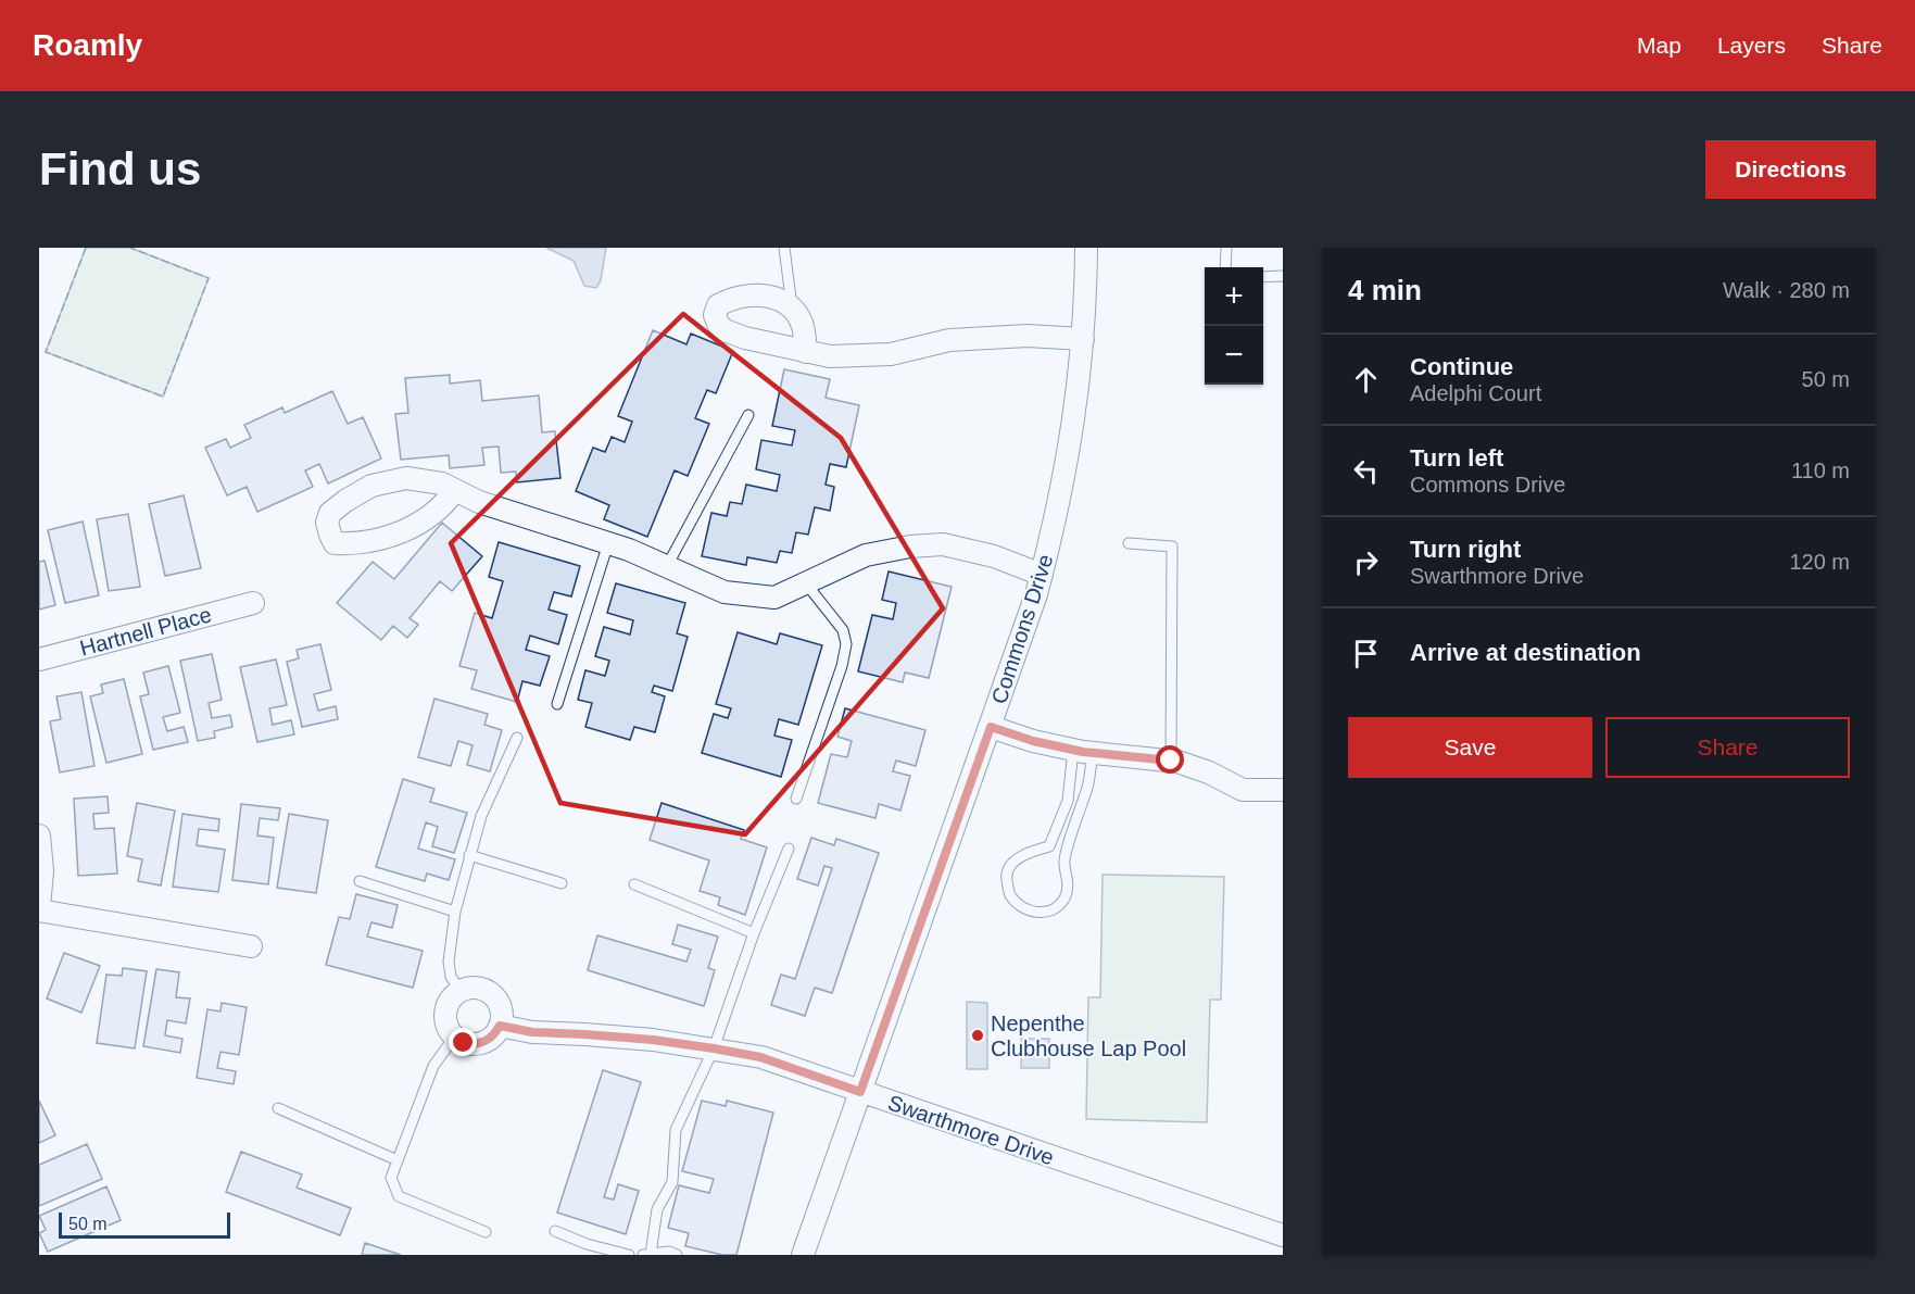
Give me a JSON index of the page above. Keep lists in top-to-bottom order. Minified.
{"streets":{"street":["Commons Drive","Hartnell Place","Swarthmore Drive"]},"crossings":[["Commons Drive","Swarthmore Drive"]],"places":["Nepenthe Clubhouse Lap Pool"],"scale_bar":"50 m","page":{"header":"Roamly","nav":["Map","Layers","Share"],"buttons":["Directions",["Save","Share"]],"title":"Find us","heading":["4 min","Walk · 280 m"],"map_buttons":["+","−"],"list":[["Continue","Adelphi Court","50 m"],["Turn left","Commons Drive","110 m"],["Turn right","Swarthmore Drive","120 m"],"Arrive at destination"],"scale":"50 m"}}
